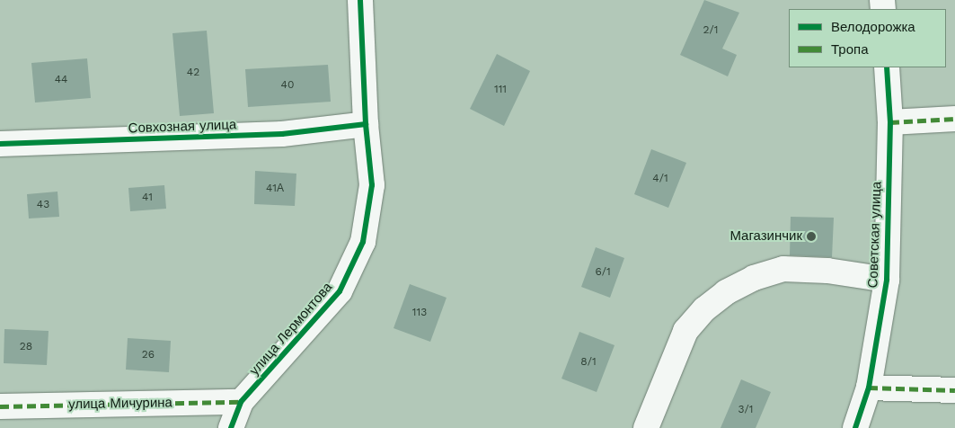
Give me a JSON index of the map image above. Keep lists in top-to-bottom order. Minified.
{"streets":{"street":["Совхозная улица","Советская улица","улица Лермонтова","улица Мичурина"]},"crossings":[["Совхозная улица","улица Лермонтова"],["улица Лермонтова","улица Мичурина"]],"places":["Магазинчик"],"house_numbers":["2/1","42","44","40","111","4/1","41А","41","43","6/1","113","28","26","8/1","3/1"],"legend":["Велодорожка","Тропа"]}
